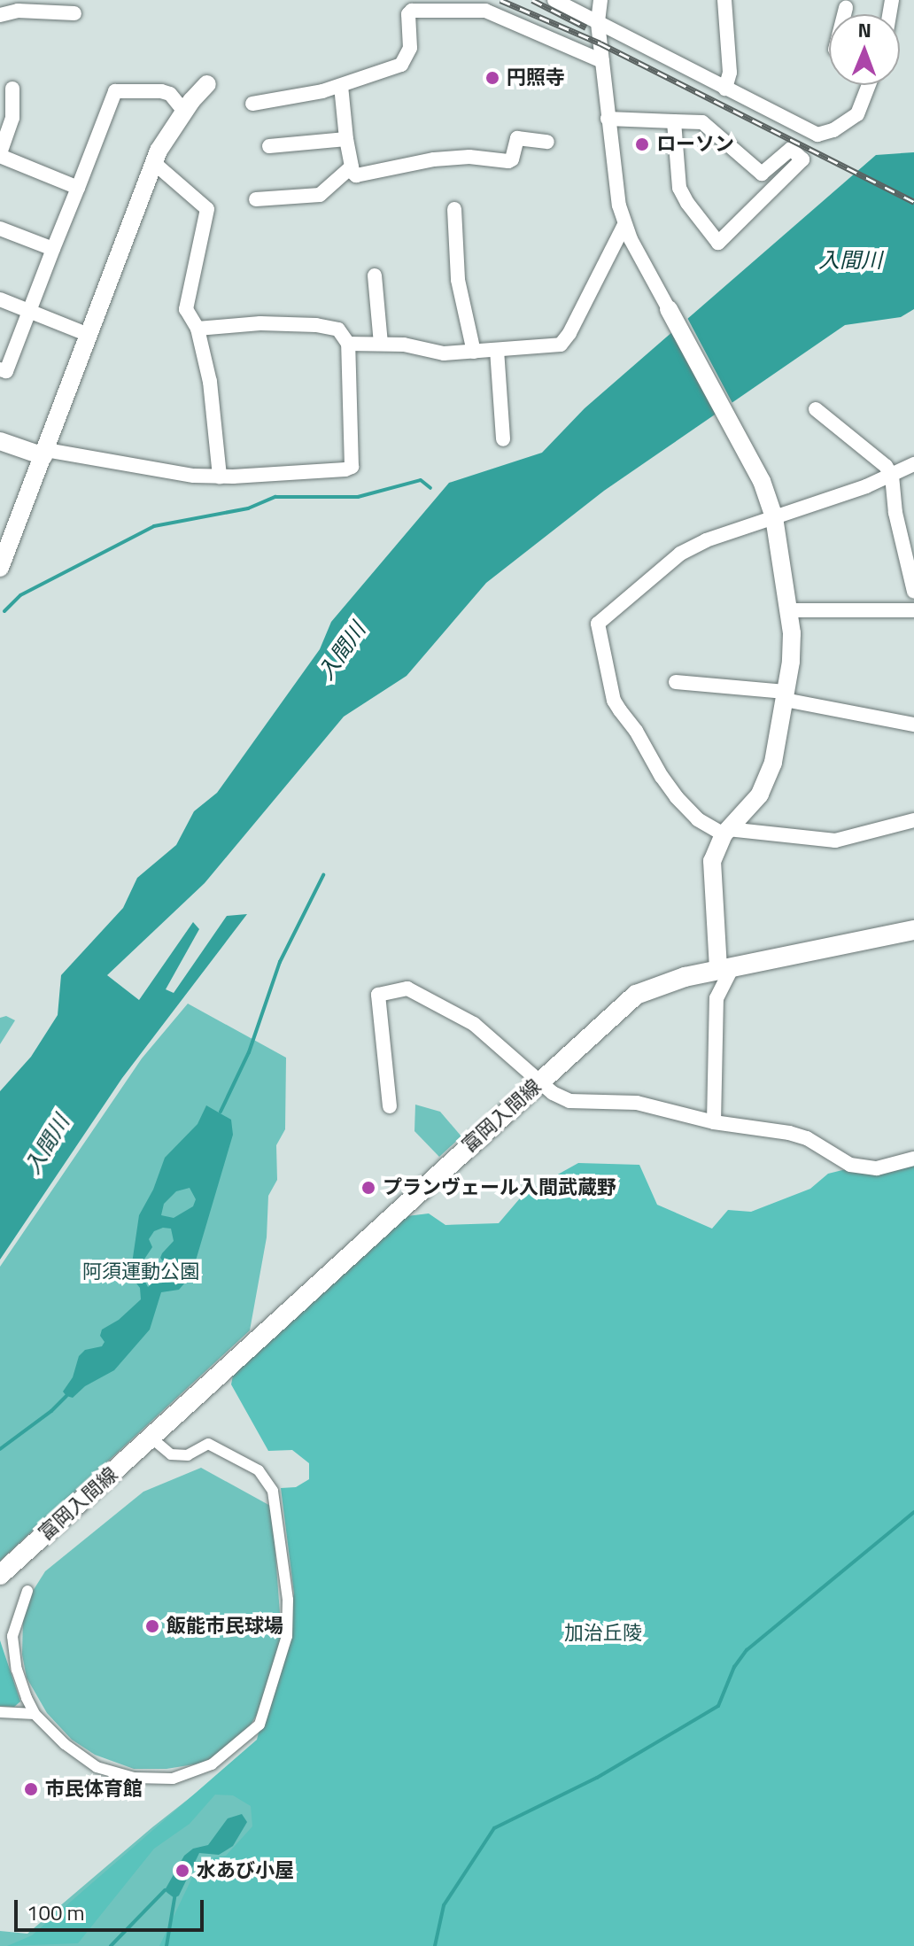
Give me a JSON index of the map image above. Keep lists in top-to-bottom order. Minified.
{"streets":{"main road":["富岡入間線"]},"water":["入間川"],"parks":["阿須運動公園","加治丘陵"],"places":["円照寺","ローソン","プランヴェール入間武蔵野","飯能市民球場","市民体育館","水あび小屋"],"scale_bar":"100 m","north":"top"}
